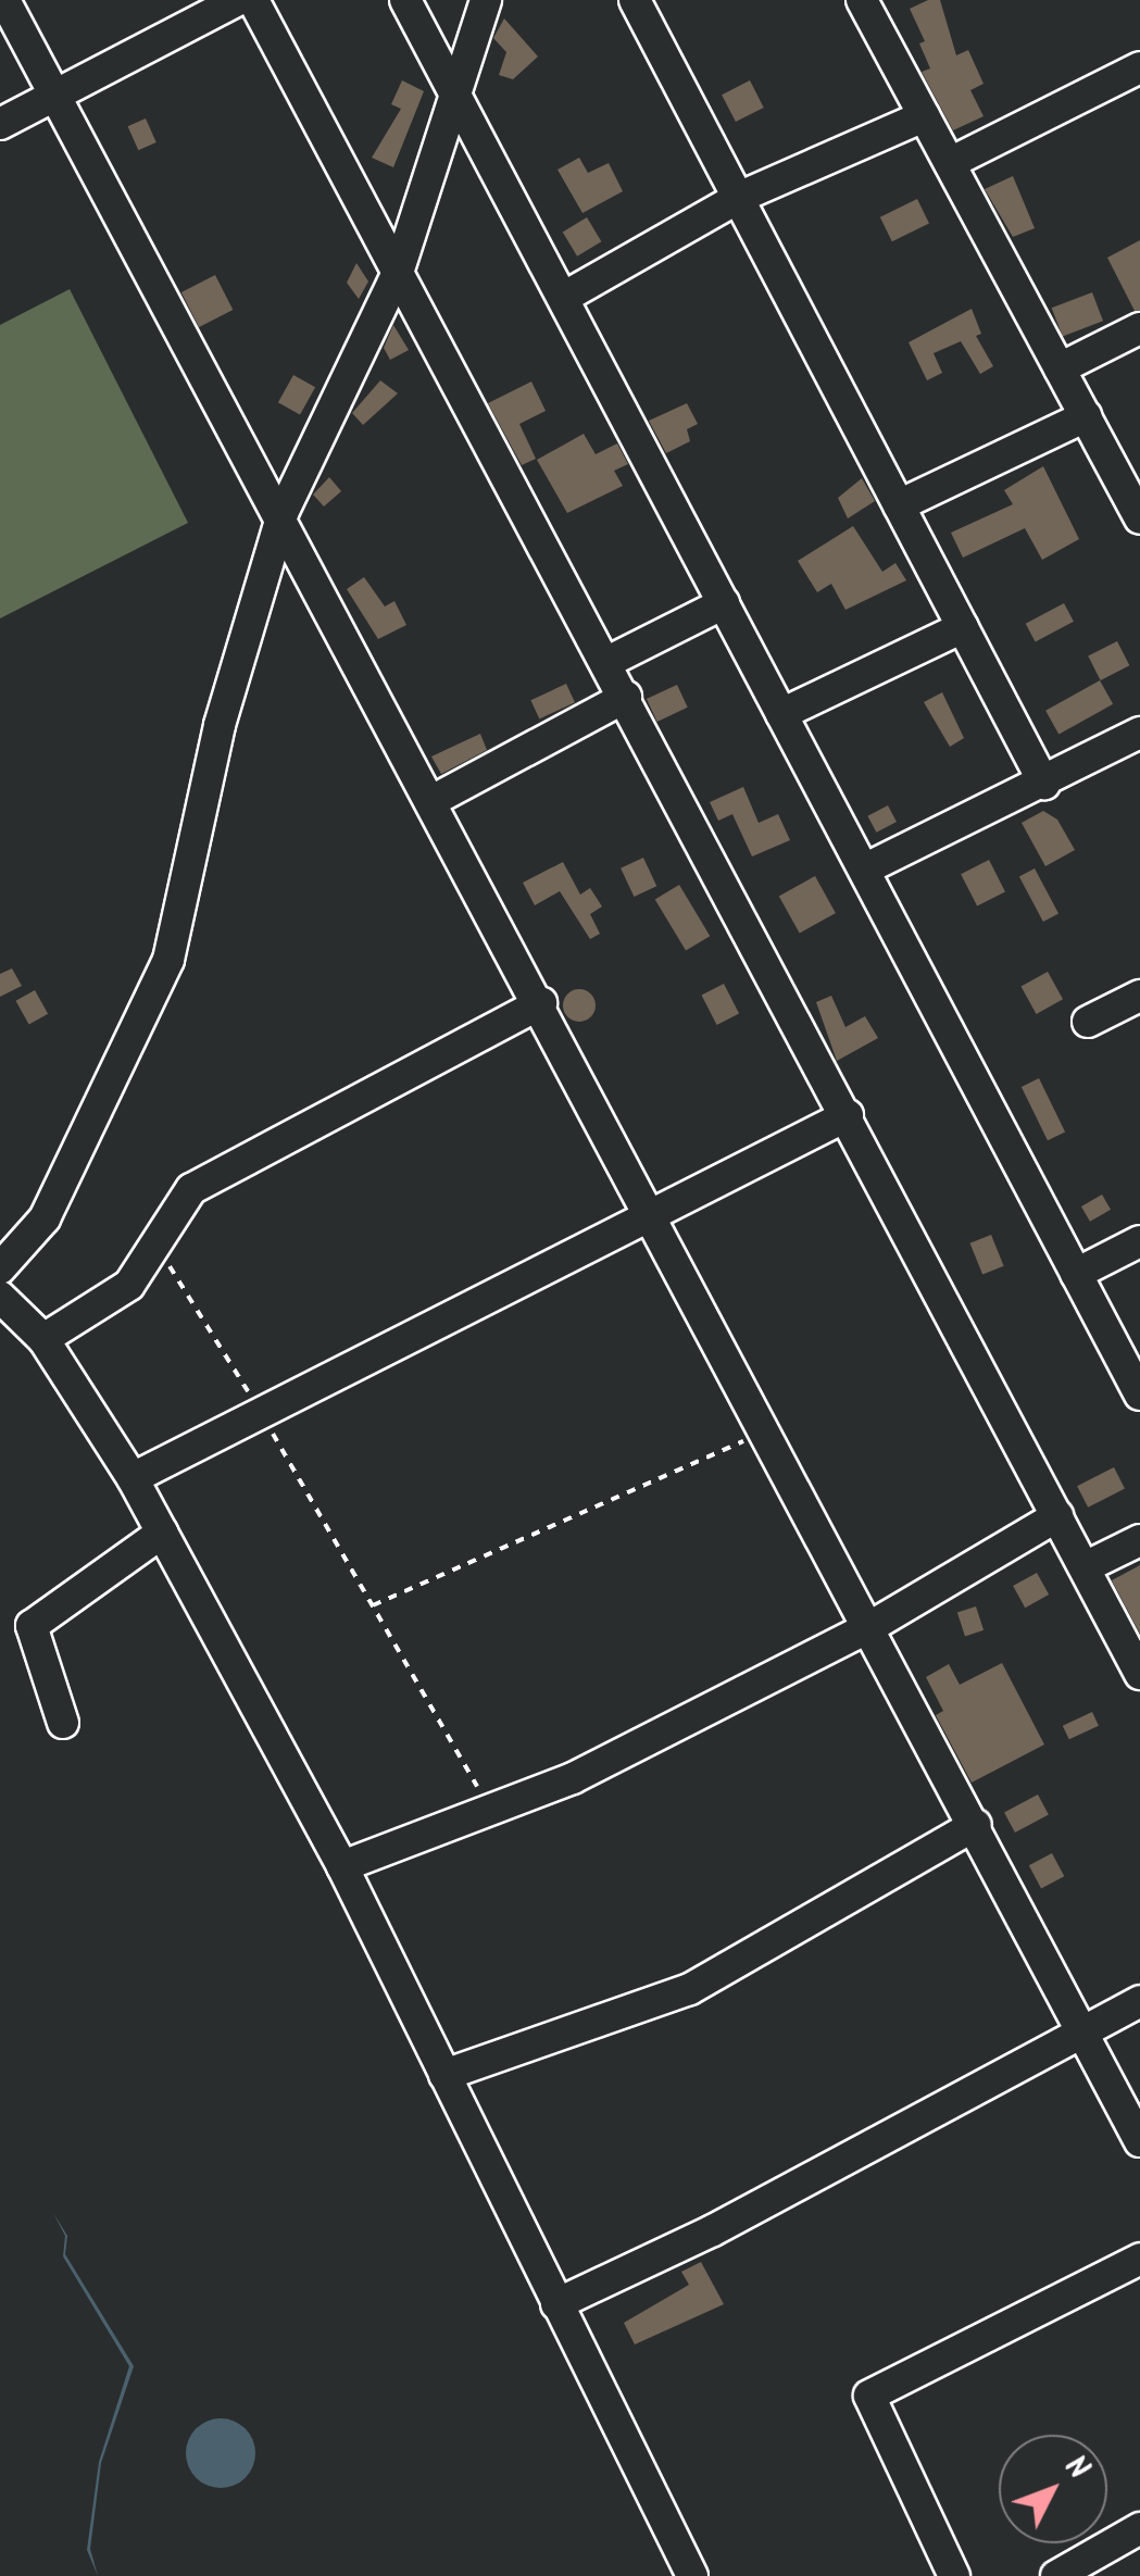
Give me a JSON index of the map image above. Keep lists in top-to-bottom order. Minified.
{"north":"top right"}
